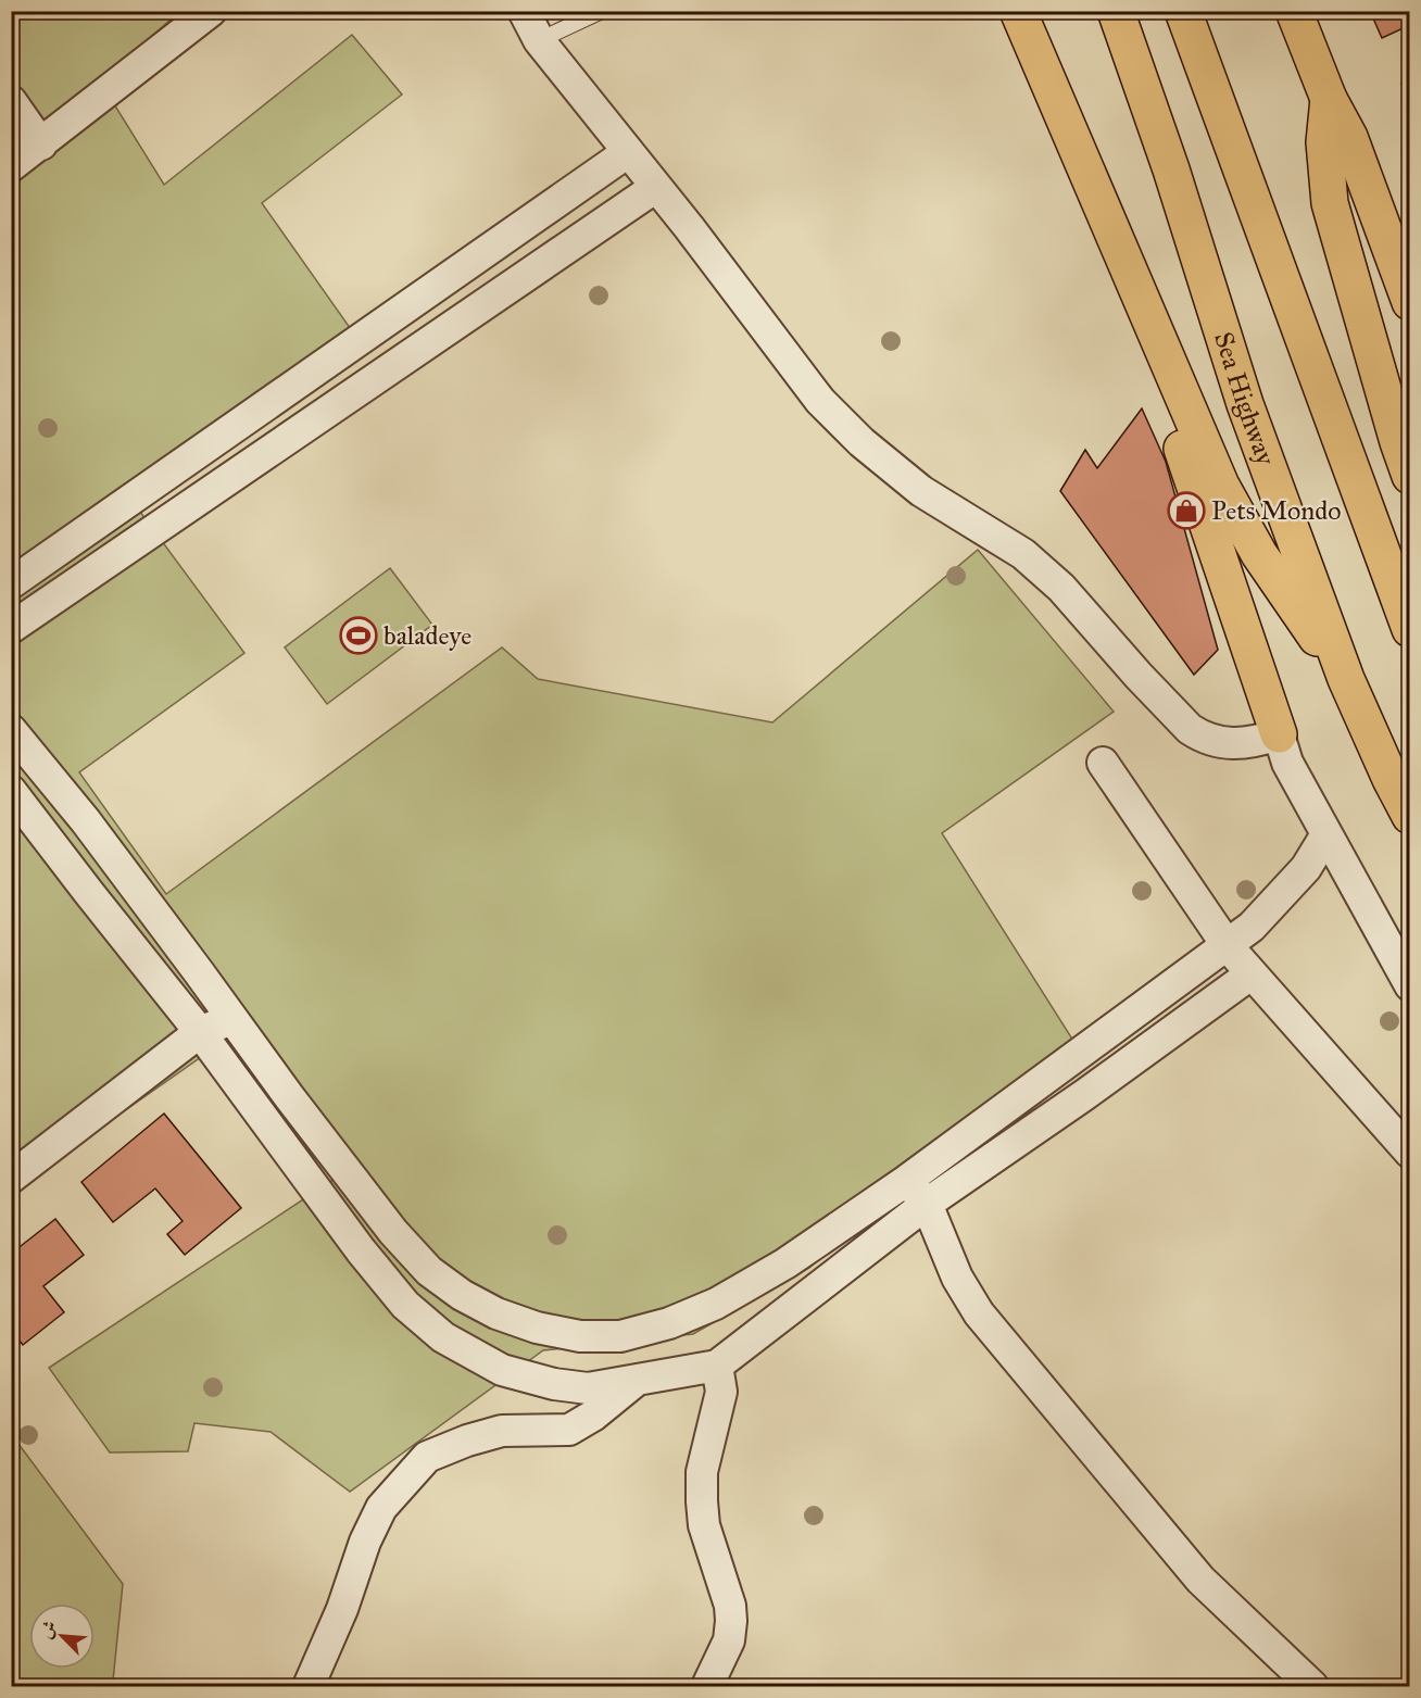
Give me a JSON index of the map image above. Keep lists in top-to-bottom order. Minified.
{"streets":{"highway":["Sea Highway"]},"places":{"shop":["Pets Mondo"],"sports":["baladeye"]},"north":"top left"}
